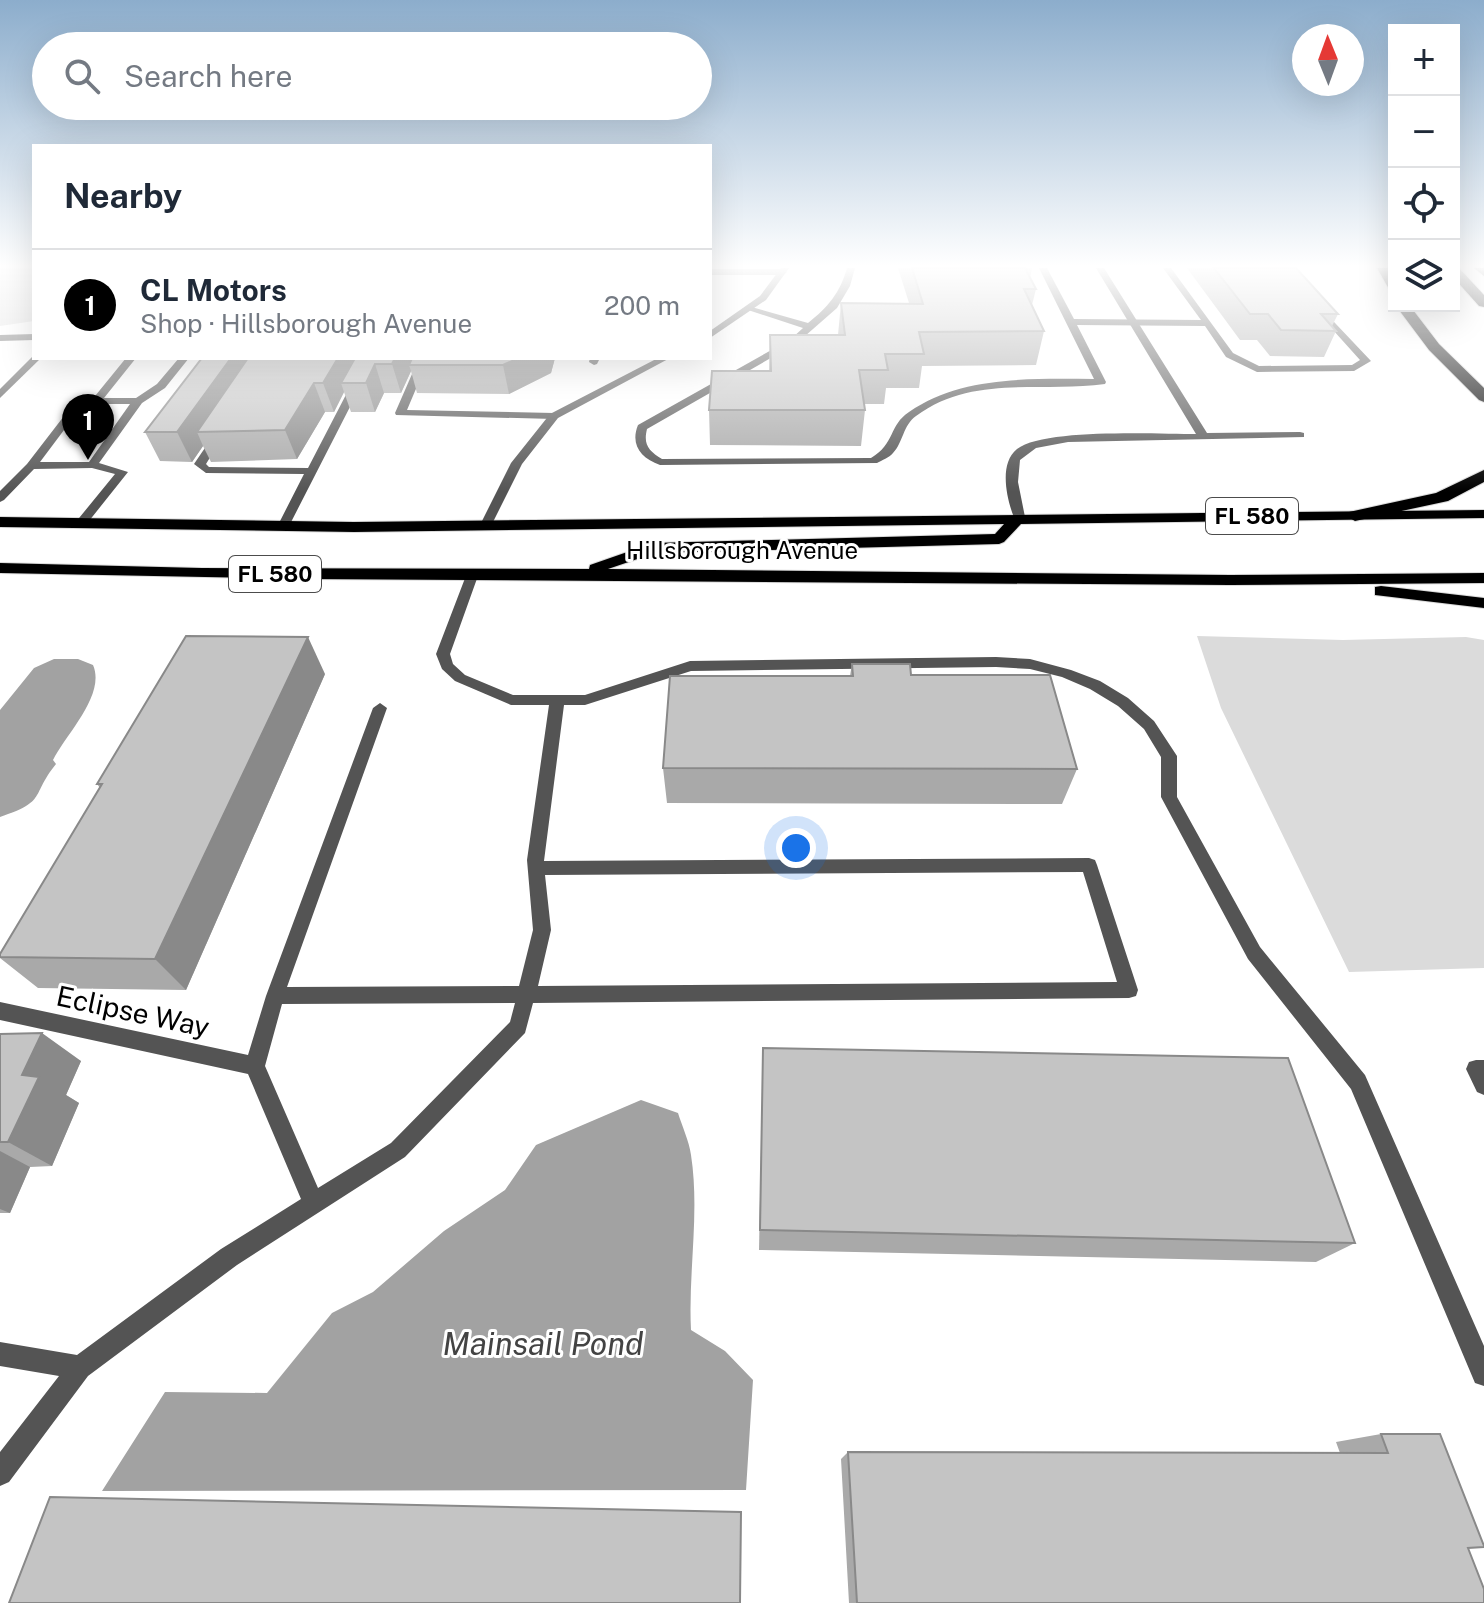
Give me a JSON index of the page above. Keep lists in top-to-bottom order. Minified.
{"streets":{"main road":["FL 580","Hillsborough Avenue"],"street":["Eclipse Way"]},"water":["Mainsail Pond"],"north":"top","page":{"map_buttons":["+","−"],"search":"Search here","heading":"Nearby","list":[{"mark":"1","name":"CL Motors","note":"Shop · Hillsborough Avenue","value":"200 m"}],"pins":"1"}}
